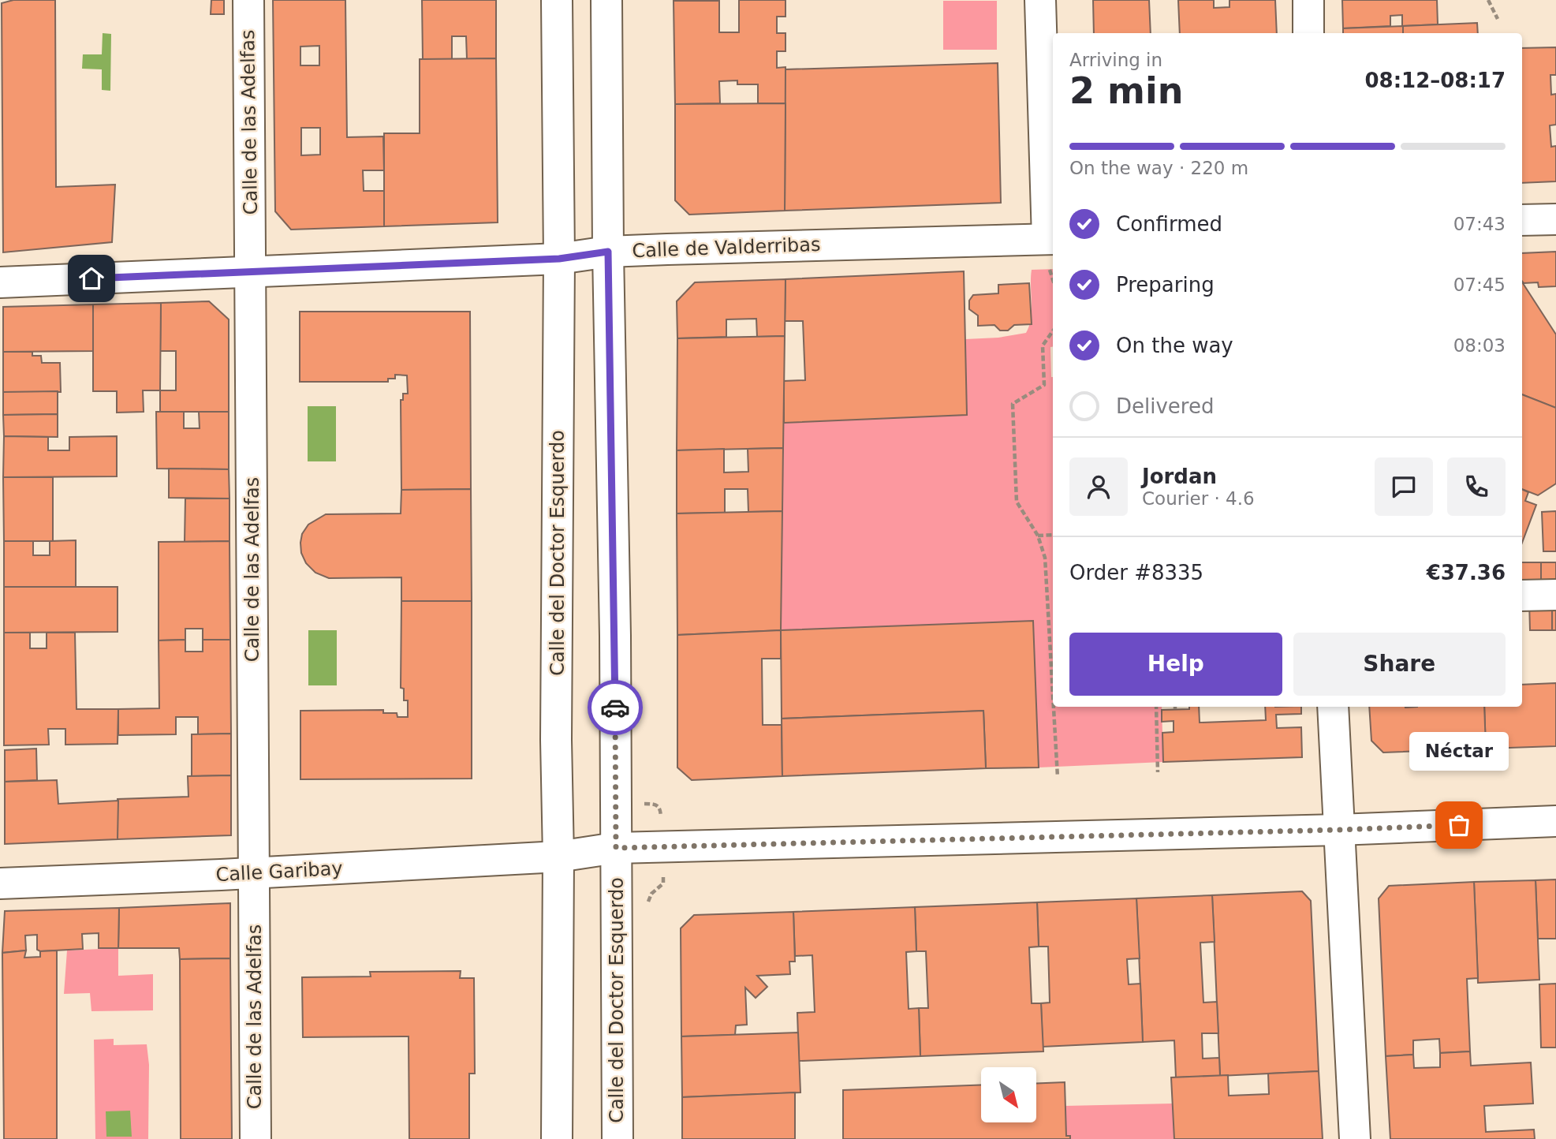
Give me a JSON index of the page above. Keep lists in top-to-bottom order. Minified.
{"streets":{"street":["Calle de las Adelfas","Calle de Valderribas","Calle del Doctor Esquerdo","Calle Garibay"]},"crossings":[["Calle de las Adelfas","Calle de Valderribas"],["Calle de las Adelfas","Calle Garibay"],["Calle de Valderribas","Calle del Doctor Esquerdo"],["Calle del Doctor Esquerdo","Calle Garibay"]],"places":["Néctar"],"north":"bottom right","page":{"heading":["2 min","Arriving in","08:12–08:17"],"panel":["Jordan","Courier · 4.6","Order #8335","€37.36"],"bar":"On the way · 220 m","list":[["Confirmed","07:43"],["Preparing","07:45"],["On the way","08:03"],"Delivered"],"buttons":["Help","Share"],"bubble":"Néctar"}}
